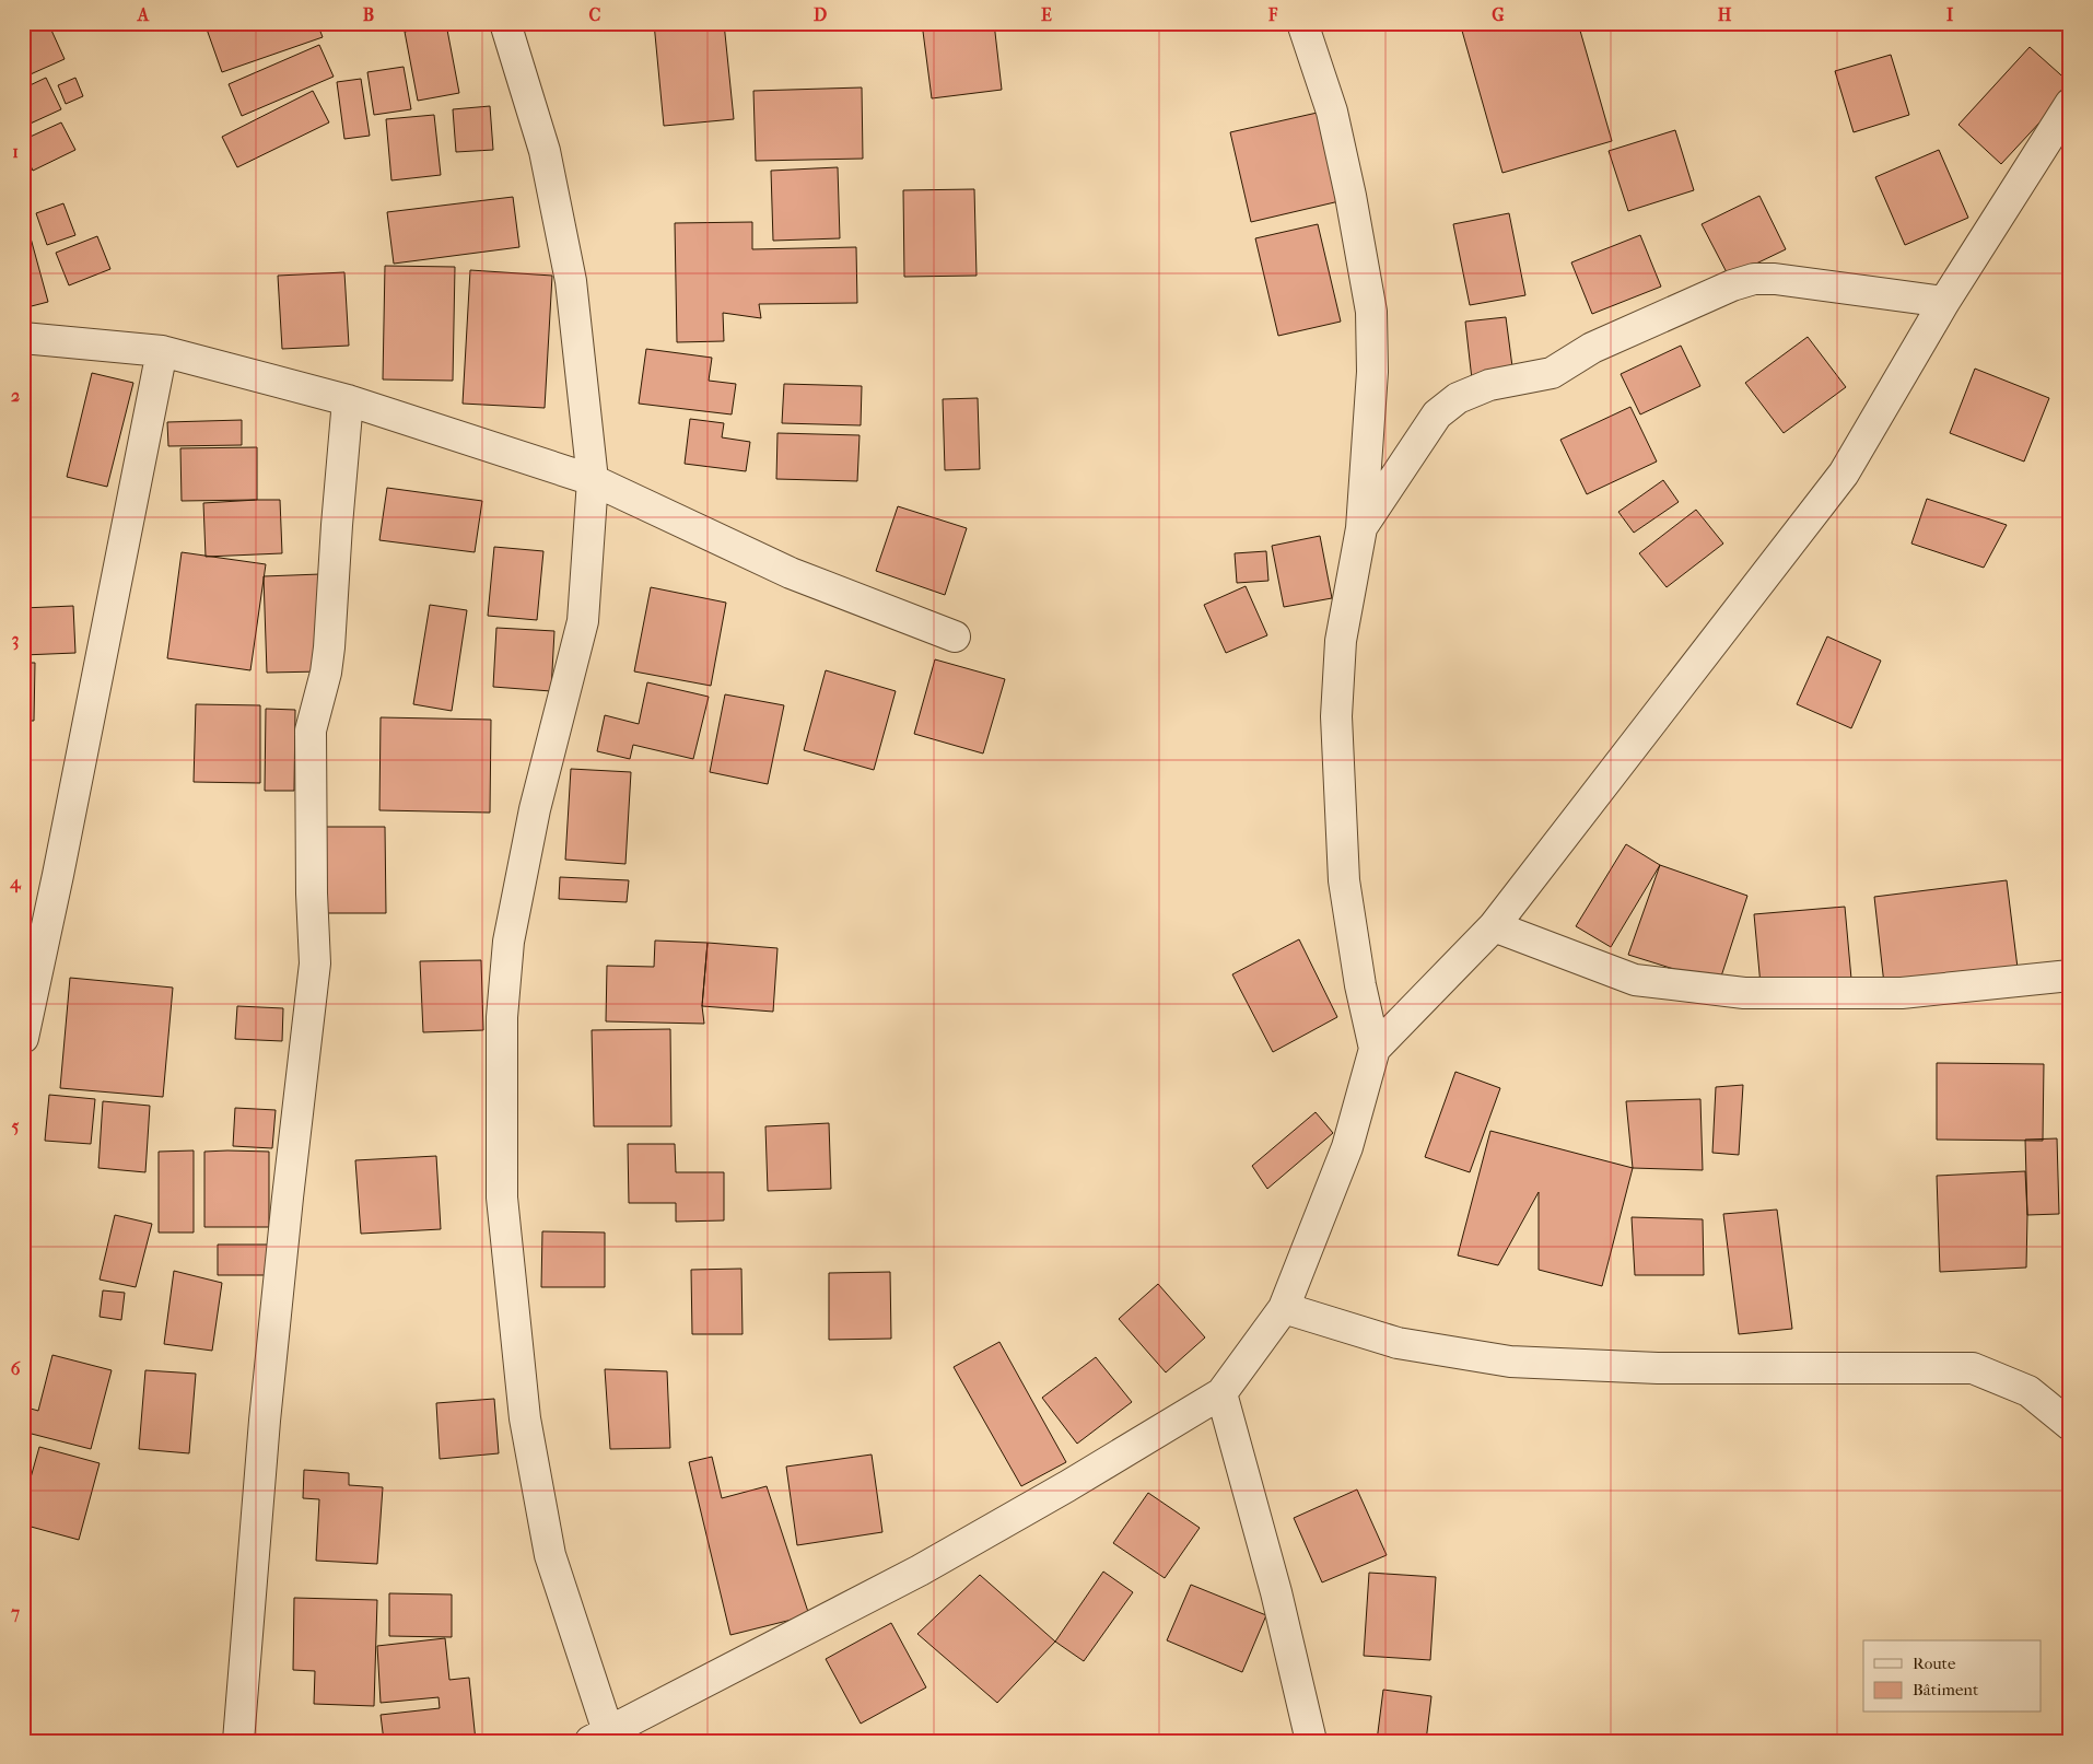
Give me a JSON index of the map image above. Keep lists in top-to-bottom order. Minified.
{"legend":["Route","Bâtiment"],"grid":{"columns":["A","B","C","D","E","F","G","H","I"],"rows":["1","2","3","4","5","6","7"]}}
